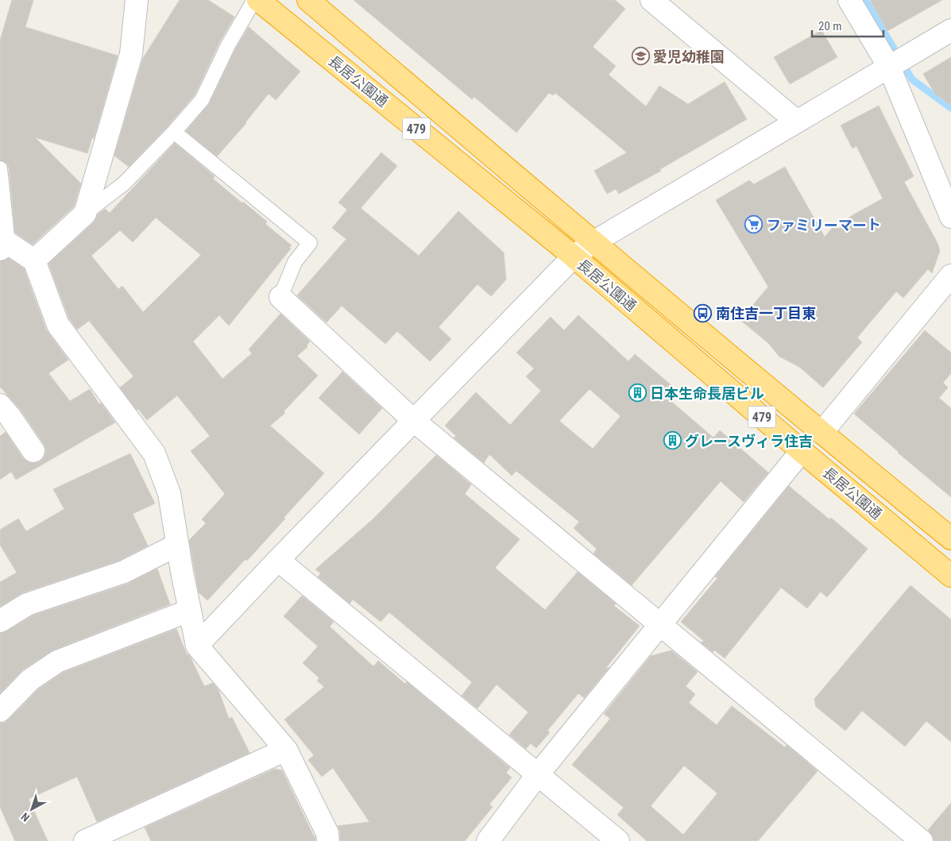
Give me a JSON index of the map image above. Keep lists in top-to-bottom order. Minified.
{"streets":{"highway":["長居公園通","479"]},"places":{"school or university":["愛児幼稚園"],"supermarket":["ファミリーマート"],"bus stop":["南住吉一丁目東"],"building":["日本生命長居ビル","グレースヴィラ住吉"]},"scale_bar":"20 m","north":"bottom left"}
